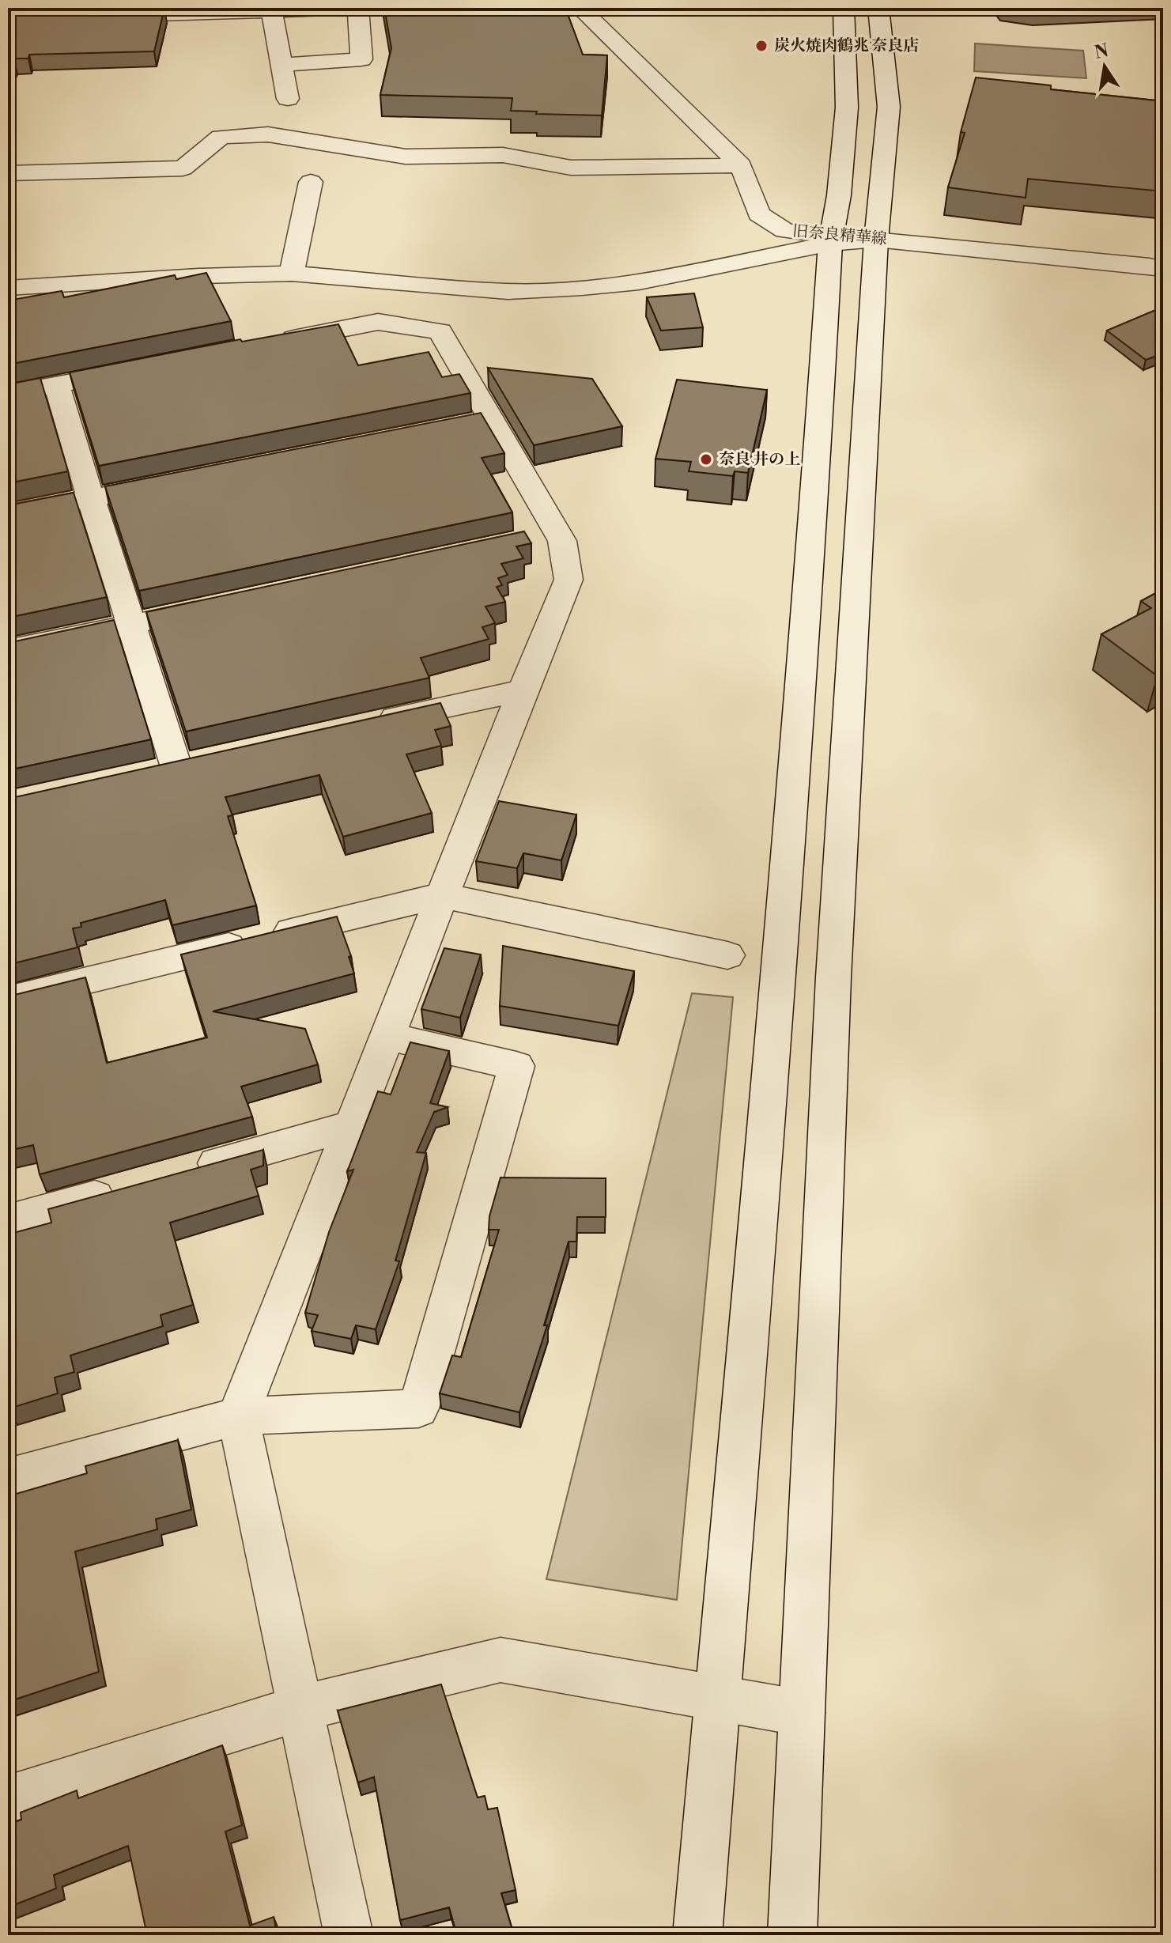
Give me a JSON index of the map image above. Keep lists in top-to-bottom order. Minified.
{"streets":{"street":["旧奈良精華線"]},"places":["炭火焼肉鶴兆 奈良店","奈良 井の上"],"north":"top"}
